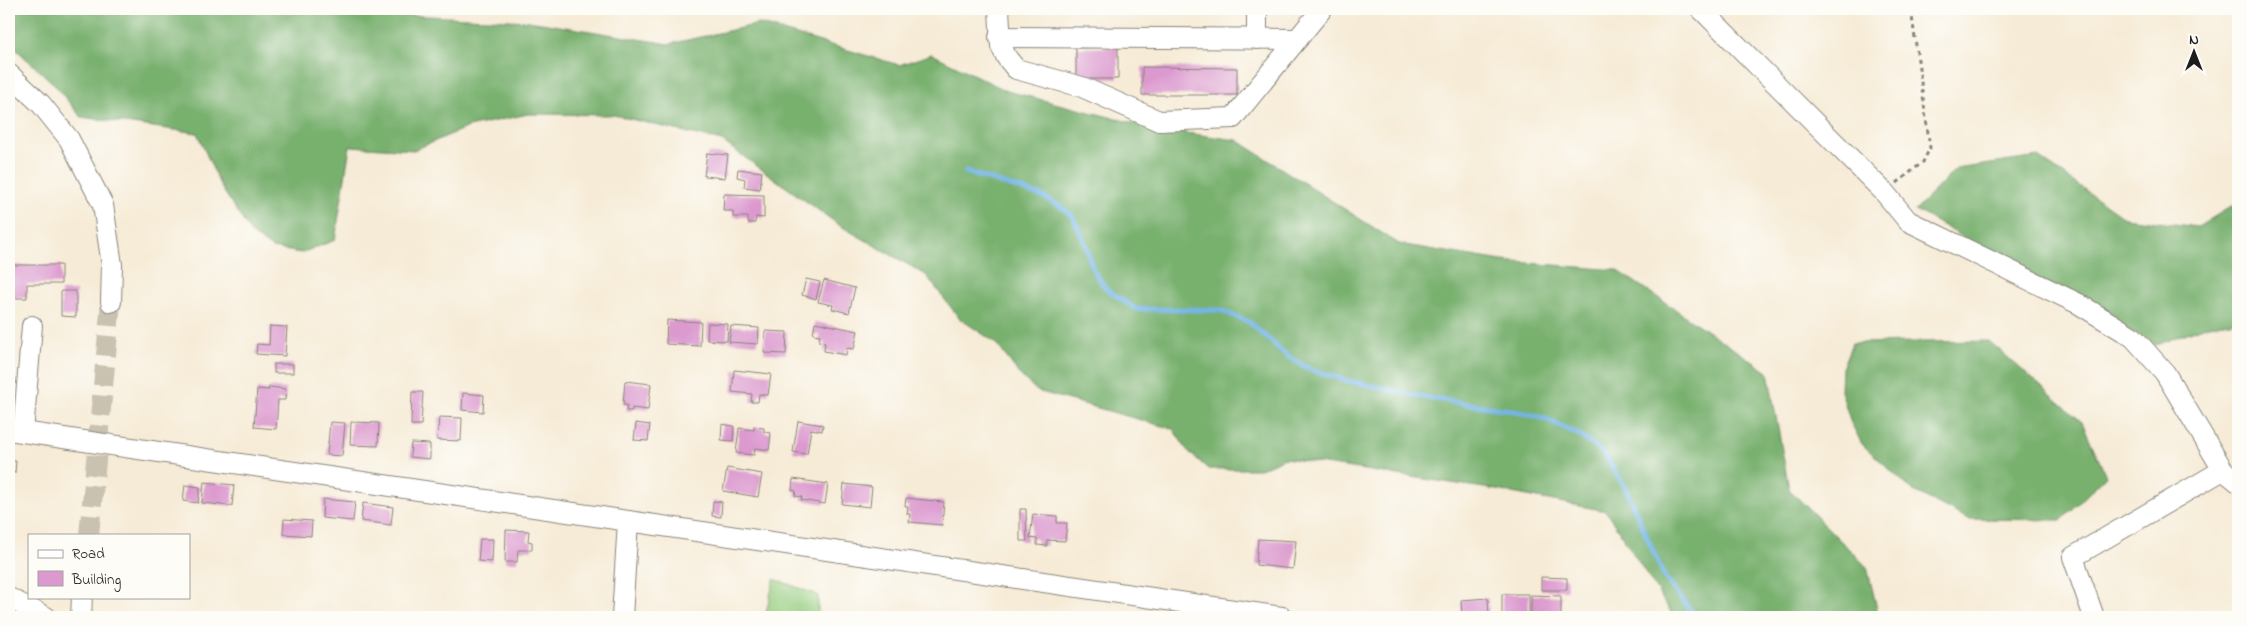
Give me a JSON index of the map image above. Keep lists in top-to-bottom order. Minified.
{"legend":["Road","Building"],"north":"top"}
